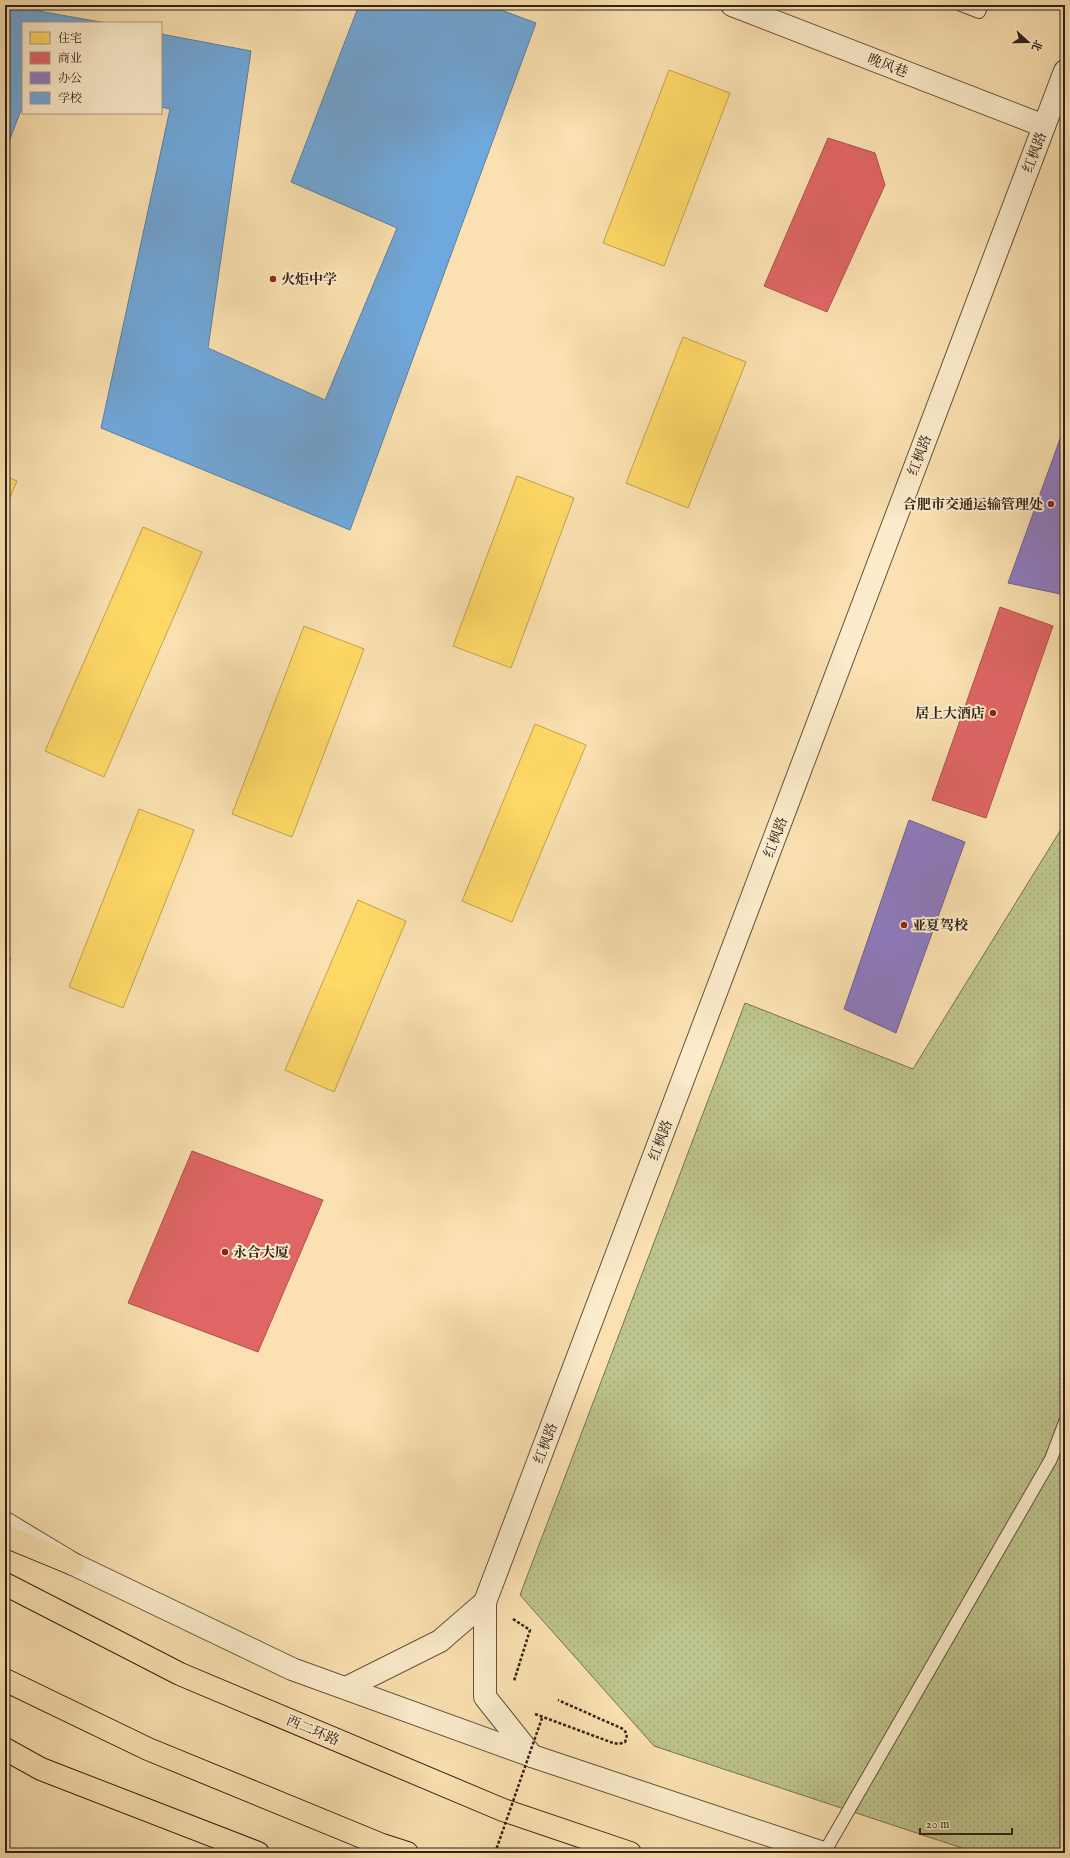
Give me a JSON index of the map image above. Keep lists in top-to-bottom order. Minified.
{"streets":{"highway":["西二环路"],"street":["晚风巷","红枫路"]},"crossings":[["晚风巷","红枫路"]],"places":["火炬中学","合肥市交通运输管理处","居上大酒店","亚夏驾校","永合大厦"],"legend":["住宅","商业","办公","学校"],"scale_bar":"20 m","north":"right"}
